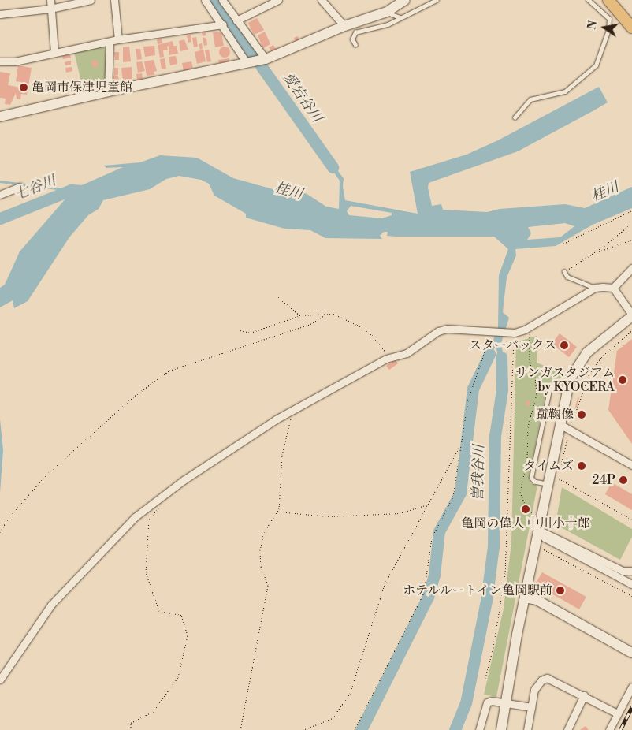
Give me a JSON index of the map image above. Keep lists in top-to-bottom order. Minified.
{"water":["愛宕谷川","七谷川","桂川","曽我谷川"],"places":["亀岡市保津児童館","スターバックス","サンガスタジアム by KYOCERA","蹴鞠像","タイムズ","24P","亀岡の偉人 中川小十郎","ホテルルートイン亀岡駅前"],"north":"left"}
